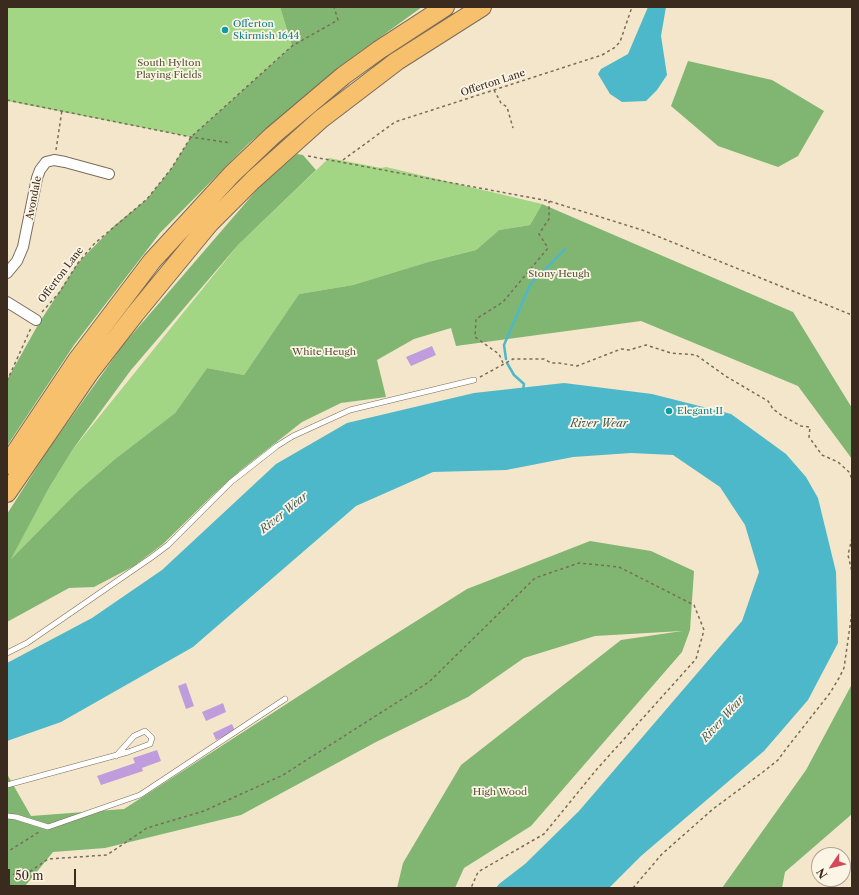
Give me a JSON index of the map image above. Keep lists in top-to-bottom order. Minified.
{"streets":{"street":["Avondale"],"path":["Offerton Lane"]},"water":["River Wear"],"parks":["South Hylton Playing Fields","Stony Heugh","White Heugh","High Wood"],"places":["Offerton Skirmish 1644","Elegant II"],"scale_bar":"50 m","north":"bottom left"}
